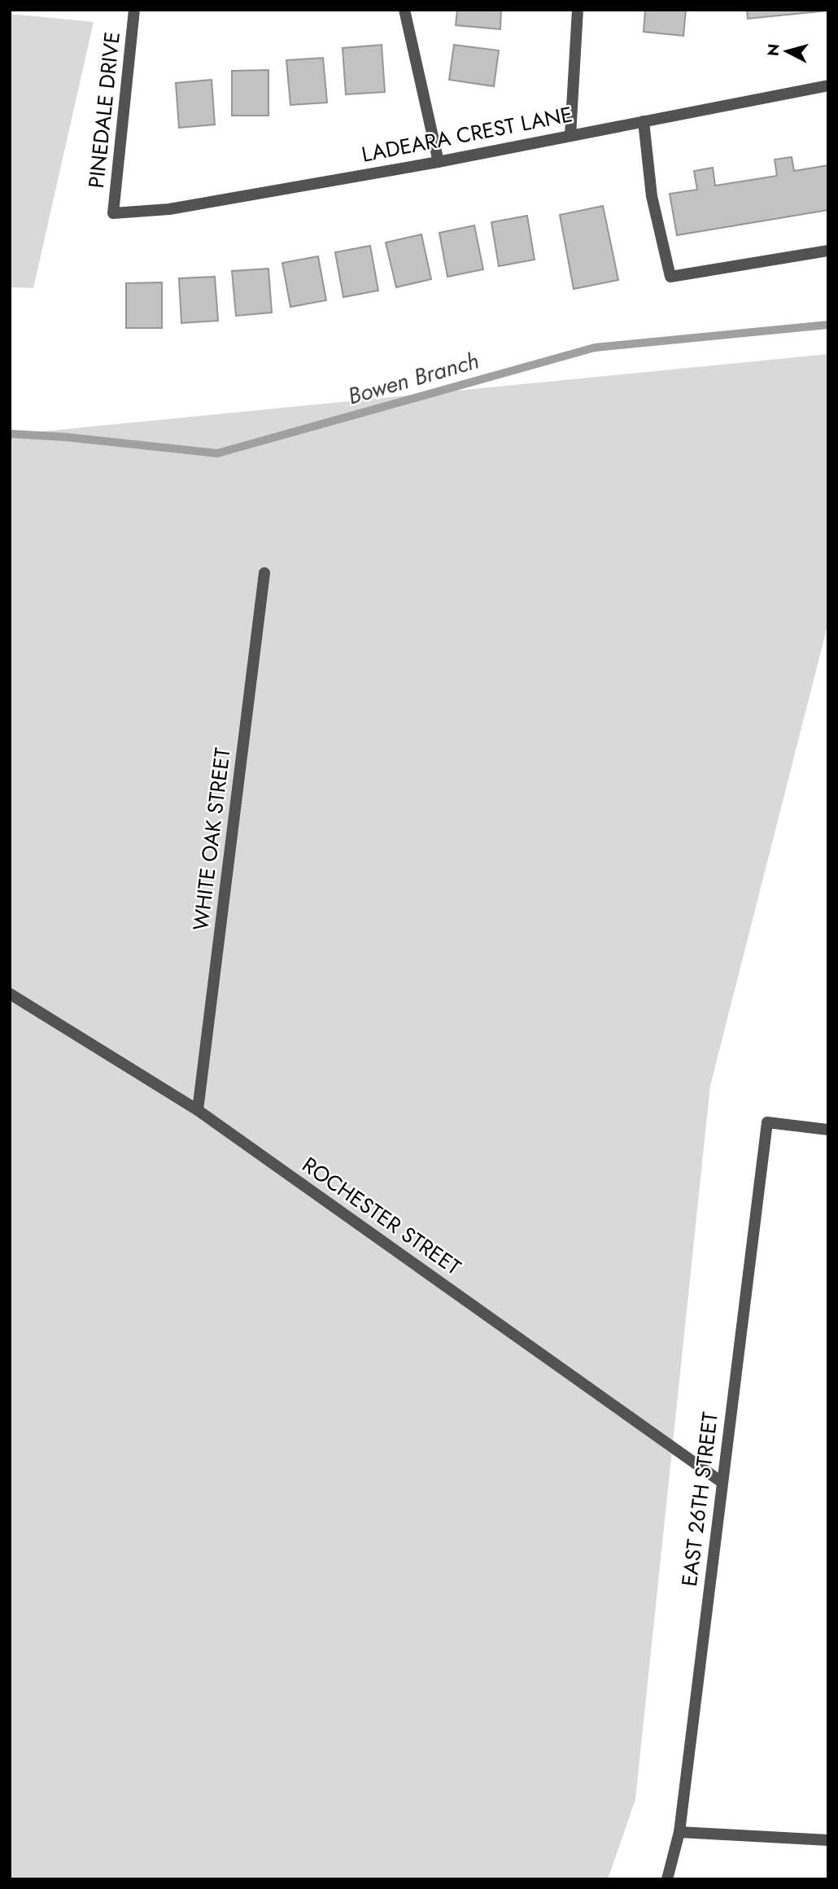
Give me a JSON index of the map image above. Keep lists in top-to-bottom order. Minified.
{"streets":{"street":["PINEDALE DRIVE","LADEARA CREST LANE","WHITE OAK STREET","ROCHESTER STREET","EAST 26TH STREET"]},"crossings":[["PINEDALE DRIVE","LADEARA CREST LANE"],["WHITE OAK STREET","ROCHESTER STREET"],["ROCHESTER STREET","EAST 26TH STREET"]],"water":["Bowen Branch"],"north":"left"}
